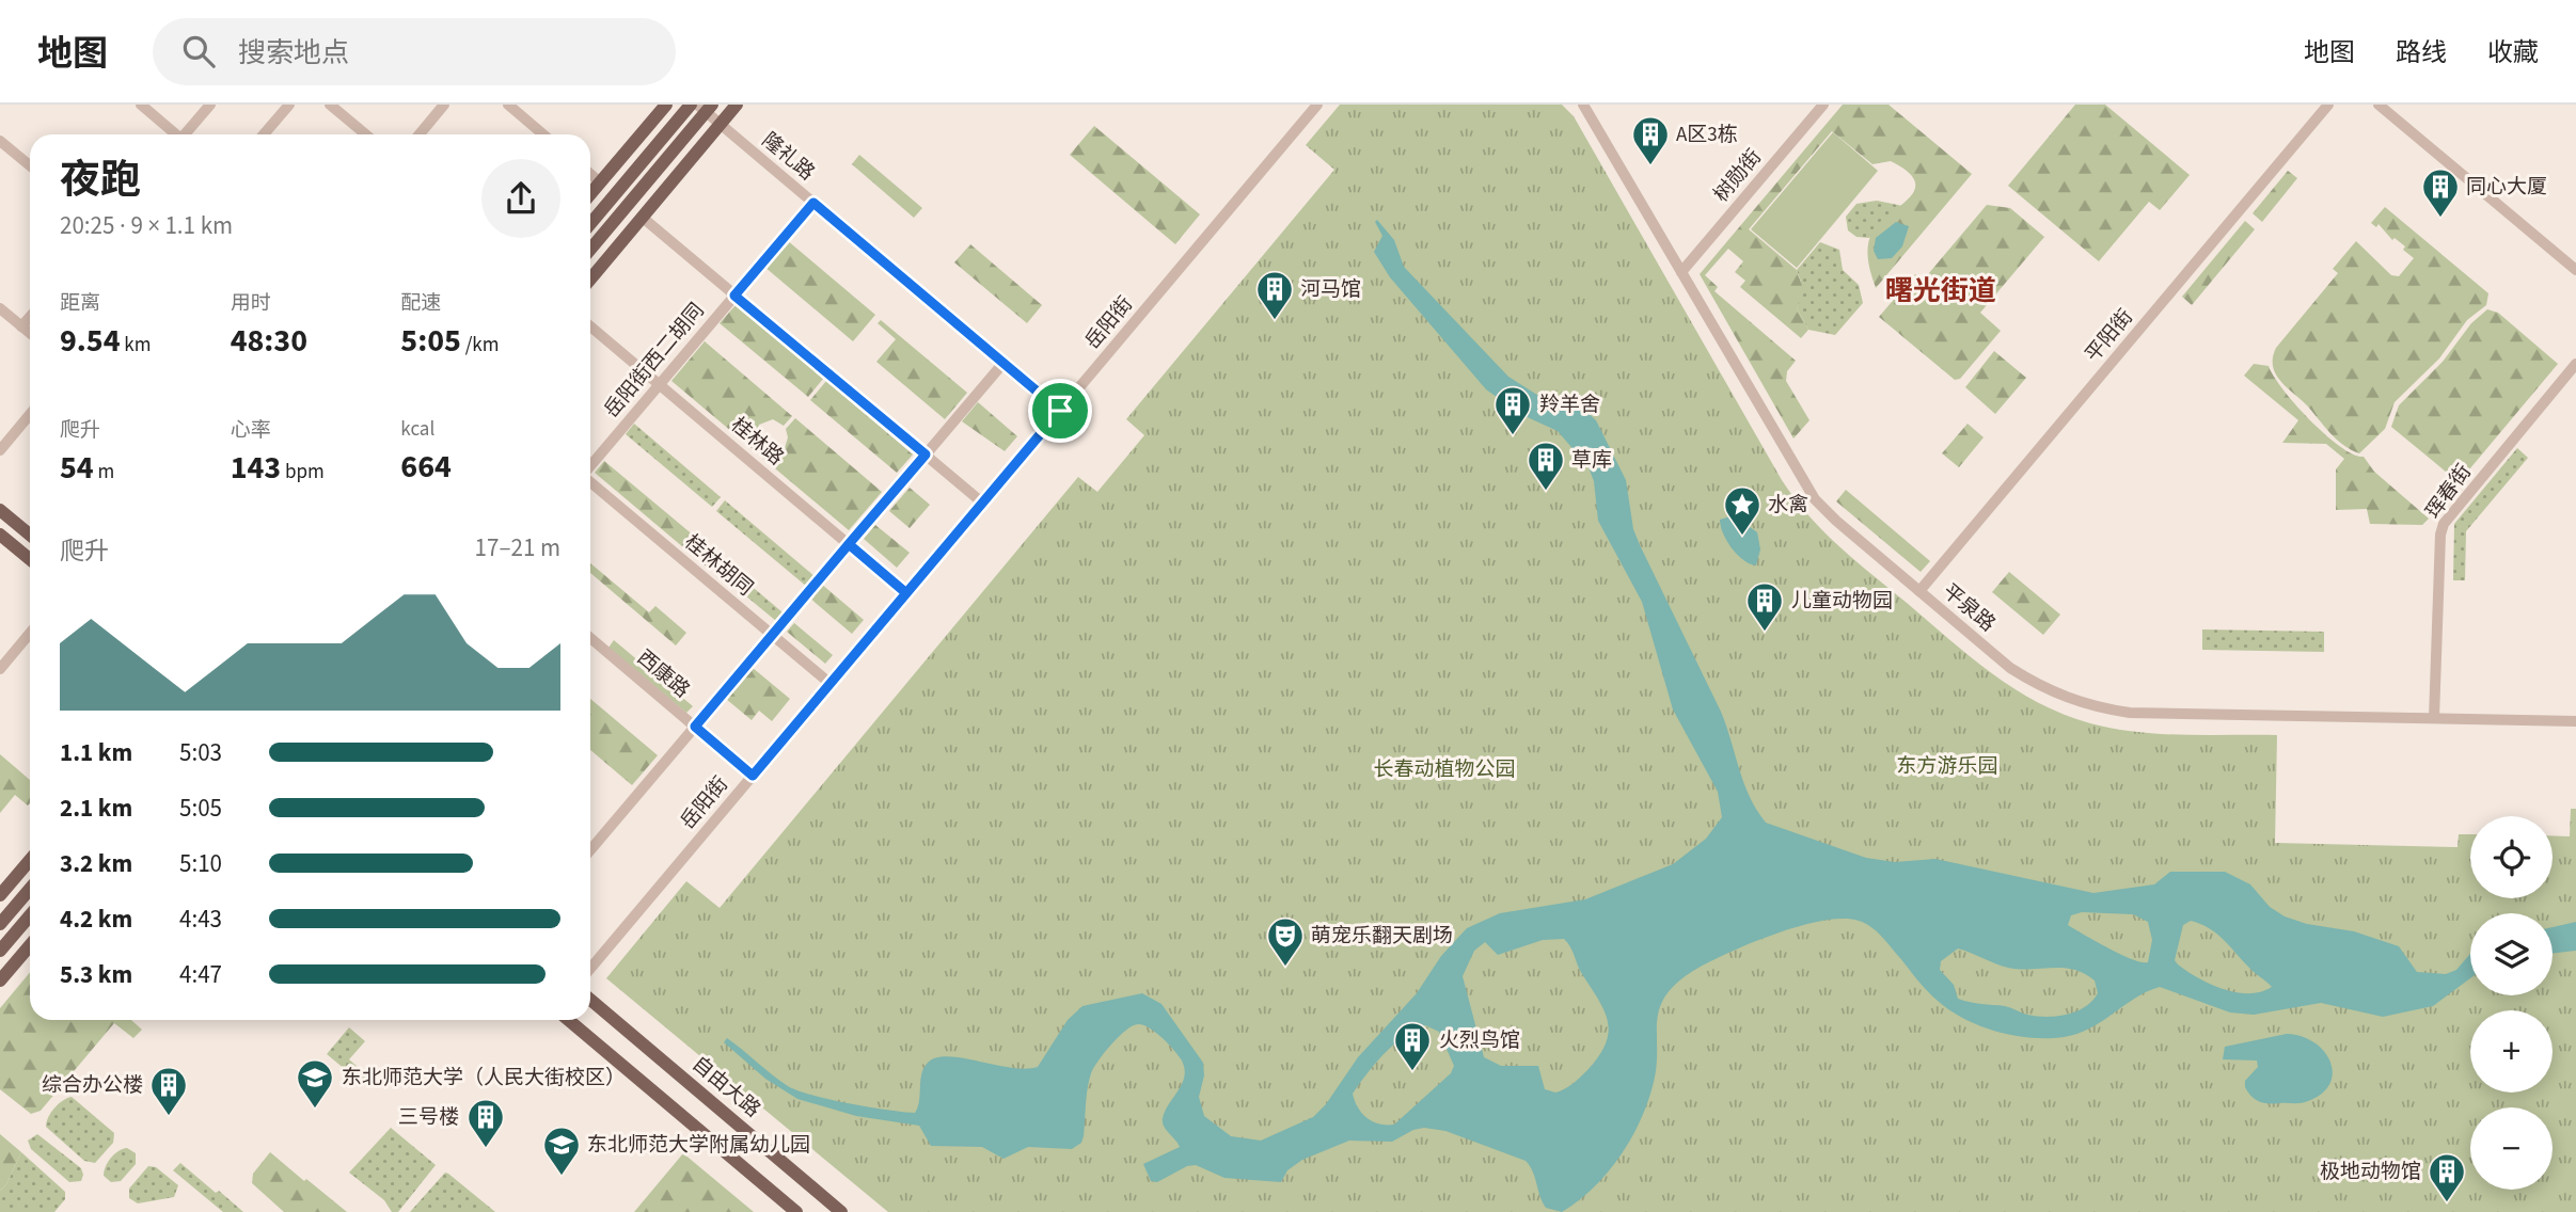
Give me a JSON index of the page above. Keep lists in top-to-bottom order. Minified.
{"streets":{"main road":["自由大路"],"street":["隆礼路","树勋街","岳阳街","平阳街","岳阳街西二胡同","桂林路","珲春街","桂林胡同","平泉路","西康路"]},"crossings":[["隆礼路","岳阳街"],["隆礼路","岳阳街西二胡同"],["树勋街","平泉路"],["岳阳街","桂林路"],["岳阳街","桂林胡同"],["岳阳街","西康路"],["平阳街","平泉路"],["岳阳街西二胡同","桂林路"],["珲春街","平泉路"]],"districts":["曙光街道"],"parks":["东方游乐园","长春动植物公园"],"places":{"building":["A区3栋","同心大厦","河马馆","羚羊舍","草库","儿童动物园","火烈鸟馆","综合办公楼","三号楼","极地动物馆"],"place":["水禽"],"theatre":["萌宠乐翻天剧场"],"school or university":["东北师范大学（人民大街校区）","东北师范大学附属幼儿园"]},"page":{"header":"地图","search":"搜索地点","nav":["地图","路线","收藏"],"heading":["夜跑","20:25 · 9 × 1.1 km"],"stats":[["距离","9.54 km"],["用时","48:30"],["配速","5:05 /km"],["爬升","54 m"],["心率","143 bpm"],["kcal","664"]],"chart":["爬升","17–21 m"],"list":[{"name":"1.1 km","note":"5:03"},{"name":"2.1 km","note":"5:05"},{"name":"3.2 km","note":"5:10"},{"name":"4.2 km","note":"4:43"},{"name":"5.3 km","note":"4:47"}],"map_buttons":["+","−"]}}
